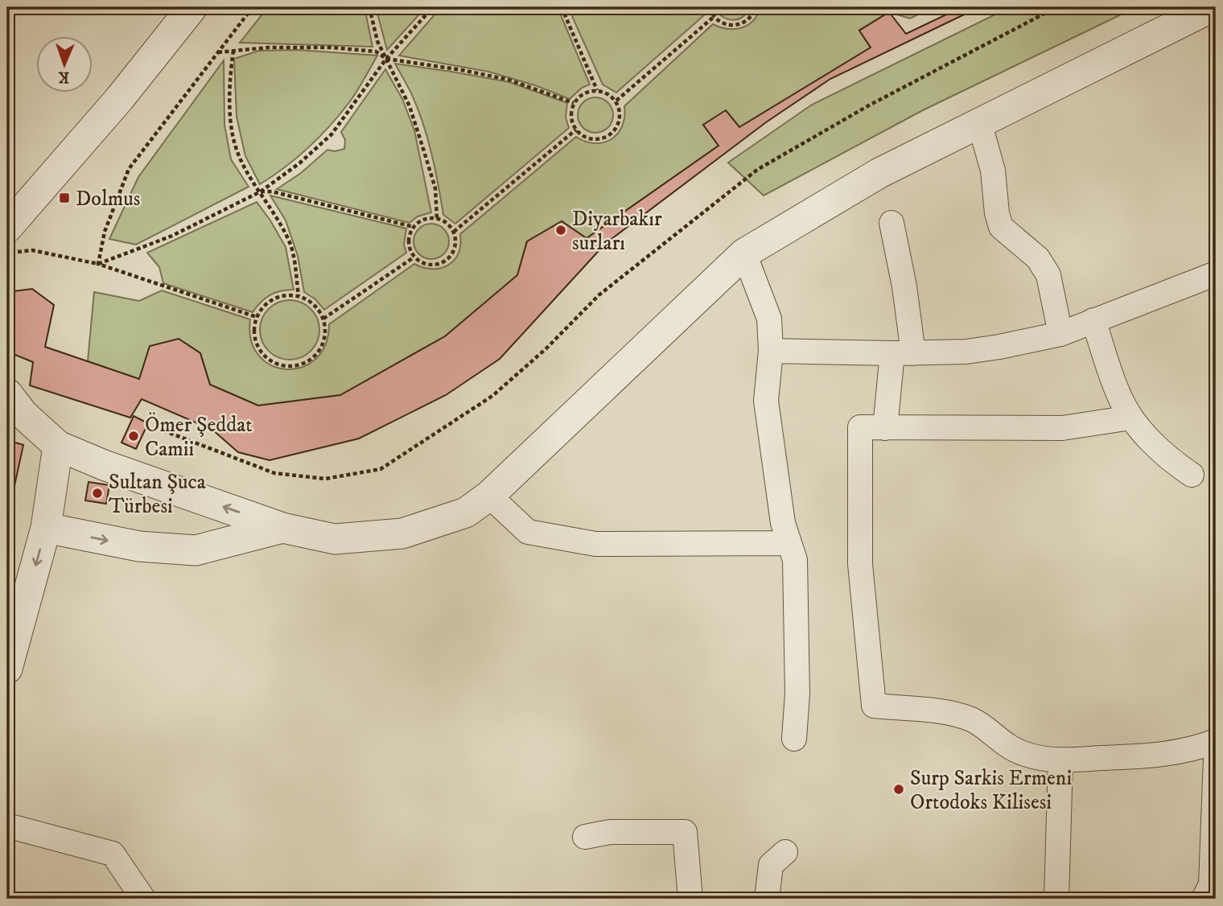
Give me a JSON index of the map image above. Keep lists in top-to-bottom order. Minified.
{"places":{"transit":["Dolmus"],"other":["Diyarbakır surları","Ömer Şeddat Camii","Sultan Şuca Türbesi","Surp Sarkis Ermeni Ortodoks Kilisesi"]},"north":"bottom"}
